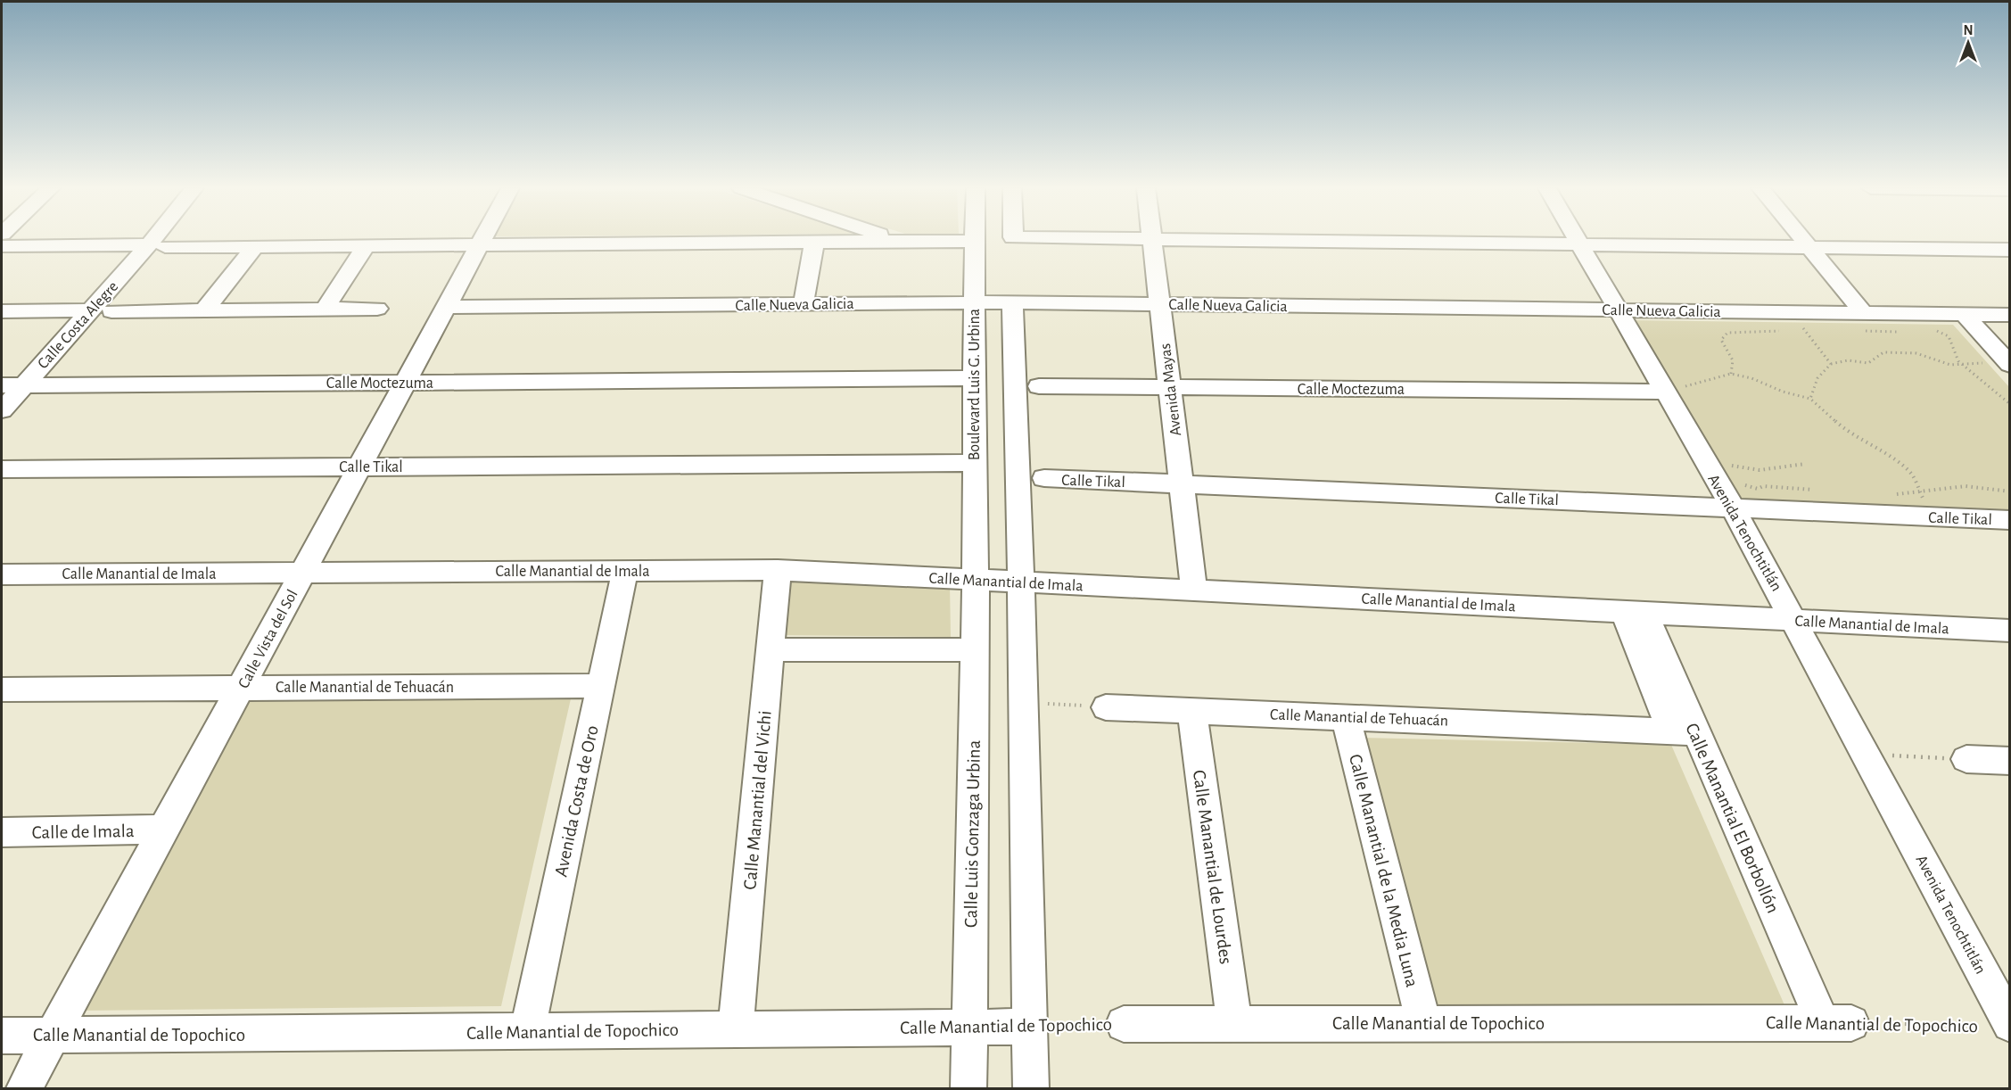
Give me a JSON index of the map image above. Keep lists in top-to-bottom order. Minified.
{"streets":{"street":["Calle Nueva Galicia","Calle Costa Alegre","Calle Moctezuma","Boulevard Luis G. Urbina","Avenida Mayas","Calle Tikal","Avenida Tenochtitlán","Calle Manantial de Imala","Calle Vista del Sol","Calle Manantial de Tehuacán","Calle Manantial del Vichi","Avenida Costa de Oro","Calle Manantial El Borbollón","Calle de Imala","Calle Luis Gonzaga Urbina","Calle Manantial de Lourdes","Calle Manantial de la Media Luna","Calle Manantial de Topochico"]},"crossings":[["Calle Nueva Galicia","Boulevard Luis G. Urbina"],["Calle Nueva Galicia","Avenida Mayas"],["Calle Nueva Galicia","Avenida Tenochtitlán"],["Calle Nueva Galicia","Calle Vista del Sol"],["Calle Costa Alegre","Calle Moctezuma"],["Calle Moctezuma","Boulevard Luis G. Urbina"],["Calle Moctezuma","Avenida Mayas"],["Calle Moctezuma","Avenida Tenochtitlán"],["Calle Moctezuma","Calle Vista del Sol"],["Boulevard Luis G. Urbina","Calle Tikal"],["Boulevard Luis G. Urbina","Calle Manantial de Imala"],["Boulevard Luis G. Urbina","Calle Luis Gonzaga Urbina"],["Avenida Mayas","Calle Tikal"],["Avenida Mayas","Calle Manantial de Imala"],["Calle Tikal","Avenida Tenochtitlán"],["Calle Tikal","Calle Vista del Sol"],["Avenida Tenochtitlán","Calle Manantial de Imala"],["Avenida Tenochtitlán","Calle Manantial de Topochico"],["Calle Manantial de Imala","Calle Vista del Sol"],["Calle Manantial de Imala","Calle Manantial del Vichi"],["Calle Manantial de Imala","Avenida Costa de Oro"],["Calle Manantial de Imala","Calle Manantial El Borbollón"],["Calle Manantial de Imala","Calle Luis Gonzaga Urbina"],["Calle Vista del Sol","Calle Manantial de Tehuacán"],["Calle Vista del Sol","Calle de Imala"],["Calle Vista del Sol","Calle Manantial de Topochico"],["Calle Manantial de Tehuacán","Avenida Costa de Oro"],["Calle Manantial de Tehuacán","Calle Manantial El Borbollón"],["Calle Manantial de Tehuacán","Calle Manantial de Lourdes"],["Calle Manantial de Tehuacán","Calle Manantial de la Media Luna"],["Calle Manantial del Vichi","Calle Manantial de Topochico"],["Avenida Costa de Oro","Calle Manantial de Topochico"],["Calle Manantial El Borbollón","Calle Manantial de Topochico"],["Calle Luis Gonzaga Urbina","Calle Manantial de Topochico"],["Calle Manantial de Lourdes","Calle Manantial de Topochico"],["Calle Manantial de la Media Luna","Calle Manantial de Topochico"]],"north":"top"}
